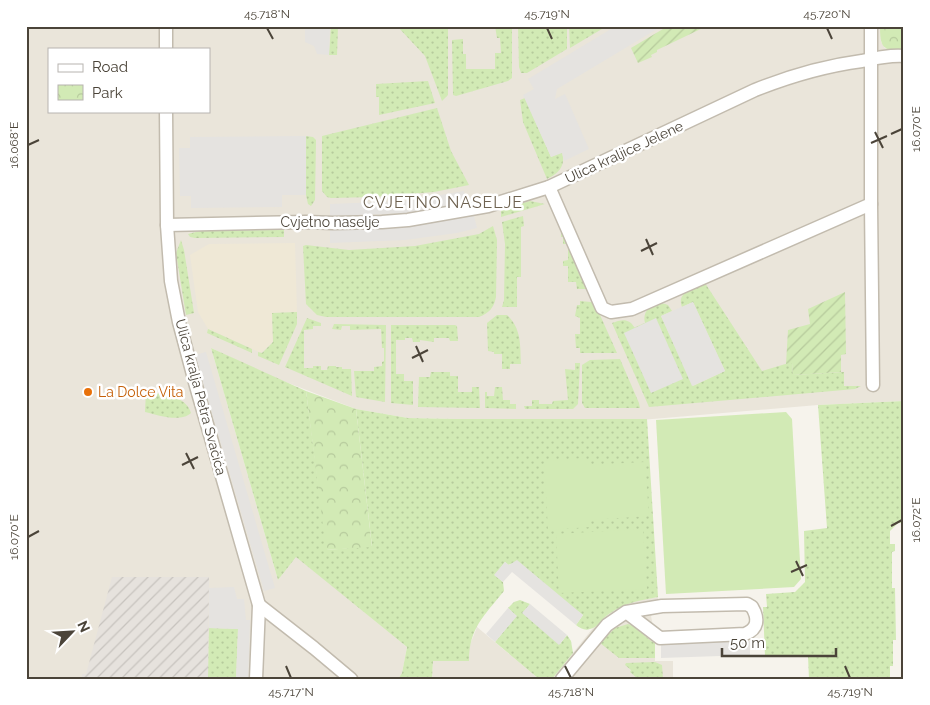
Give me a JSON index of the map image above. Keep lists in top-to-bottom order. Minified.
{"streets":{"street":["Ulica kraljice Jelene","Cvjetno naselje","Ulica kralja Petra Svačića"]},"crossings":[["Ulica kraljice Jelene","Cvjetno naselje"],["Cvjetno naselje","Ulica kralja Petra Svačića"]],"districts":["CVJETNO NASELJE"],"places":["La Dolce Vita"],"legend":["Road","Park"],"scale_bar":"50 m","north":"top right","coordinates":["45.718°N","45.719°N","45.720°N","16.070°E","16.068°E","16.072°E","45.717°N"]}
